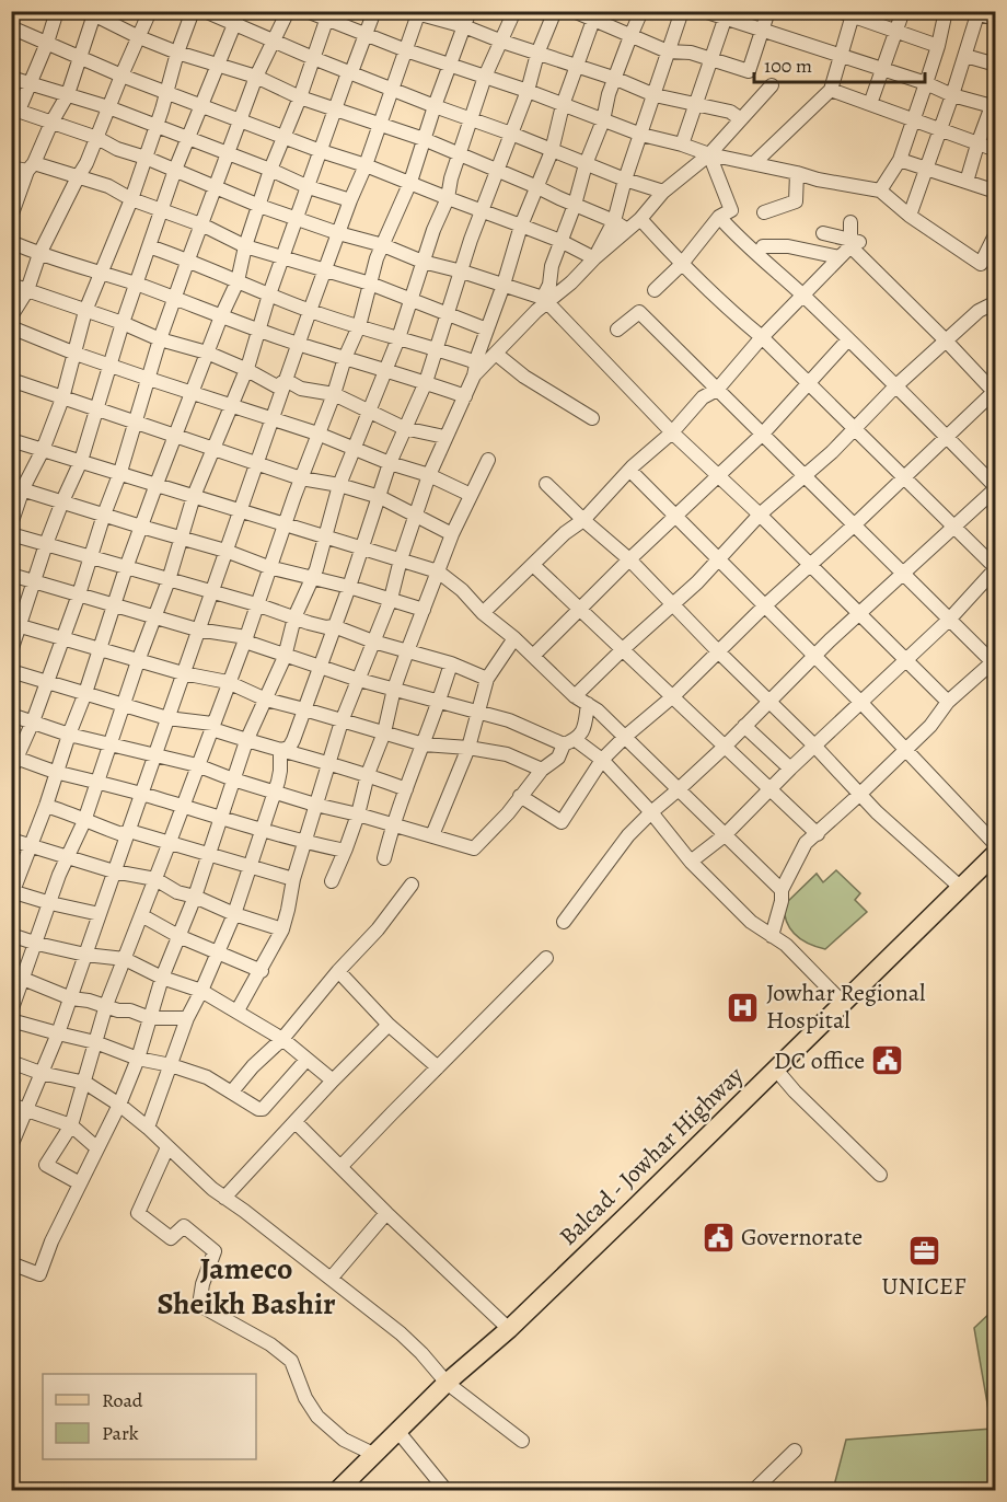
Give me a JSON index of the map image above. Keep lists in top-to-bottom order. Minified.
{"streets":{"main road":["Balcad - Jowhar Highway"]},"districts":["Jameco Sheikh Bashir"],"places":{"hospital":["Jowhar Regional Hospital"],"public building":["DC office","Governorate"],"office":["UNICEF"]},"legend":["Road","Park"],"scale_bar":"100 m"}
